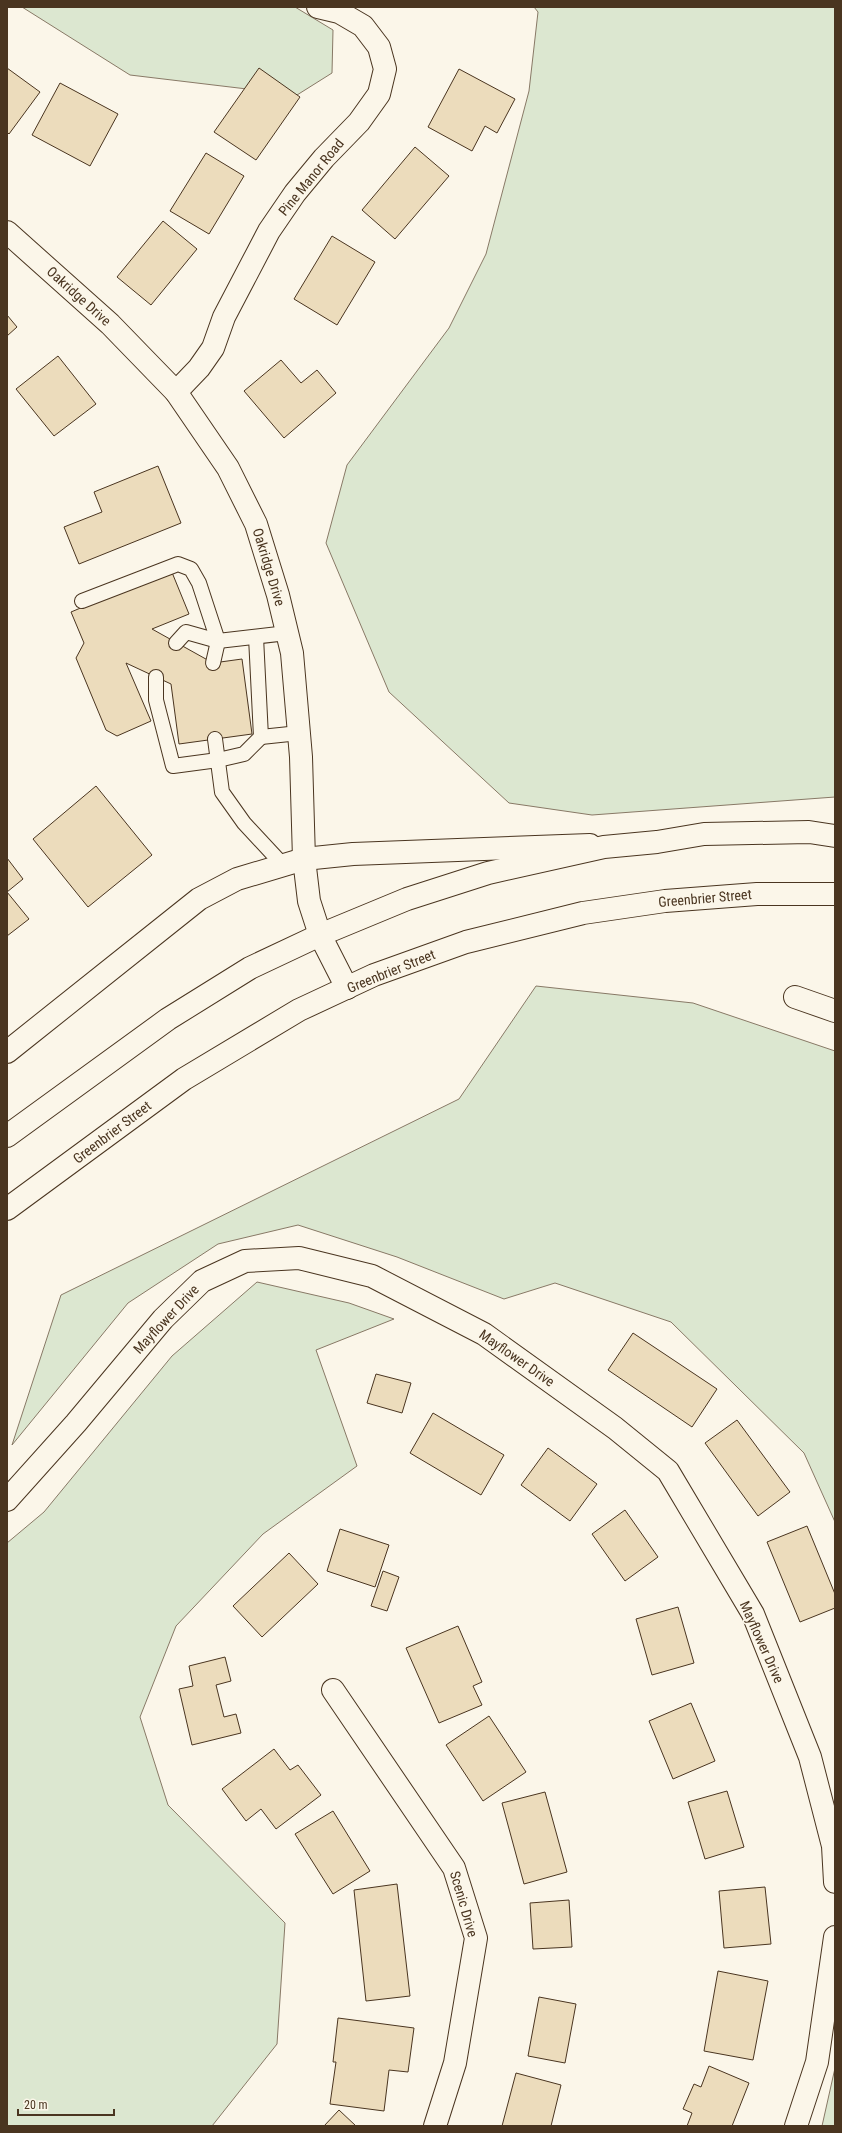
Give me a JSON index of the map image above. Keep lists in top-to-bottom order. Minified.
{"streets":{"street":["Pine Manor Road","Oakridge Drive","Greenbrier Street","Mayflower Drive","Scenic Drive"]},"crossings":[["Pine Manor Road","Oakridge Drive"],["Oakridge Drive","Greenbrier Street"]],"scale_bar":"20 m"}
